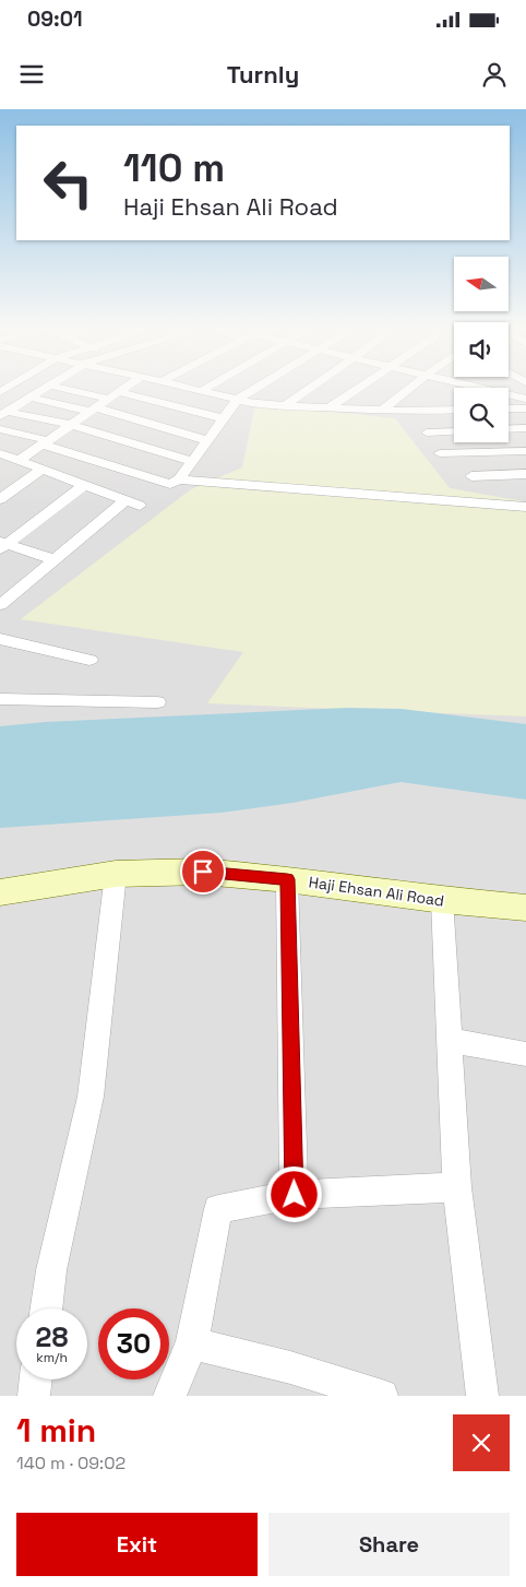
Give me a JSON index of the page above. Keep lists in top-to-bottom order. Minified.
{"streets":{"street":["Haji Ehsan Ali Road"]},"north":"left","page":{"status":"09:01","header":"Turnly","turn":["110 m","Haji Ehsan Ali Road"],"speed":"28 km/h","limit":"30","heading":["1 min","140 m · 09:02"],"buttons":["Exit","Share"]}}
